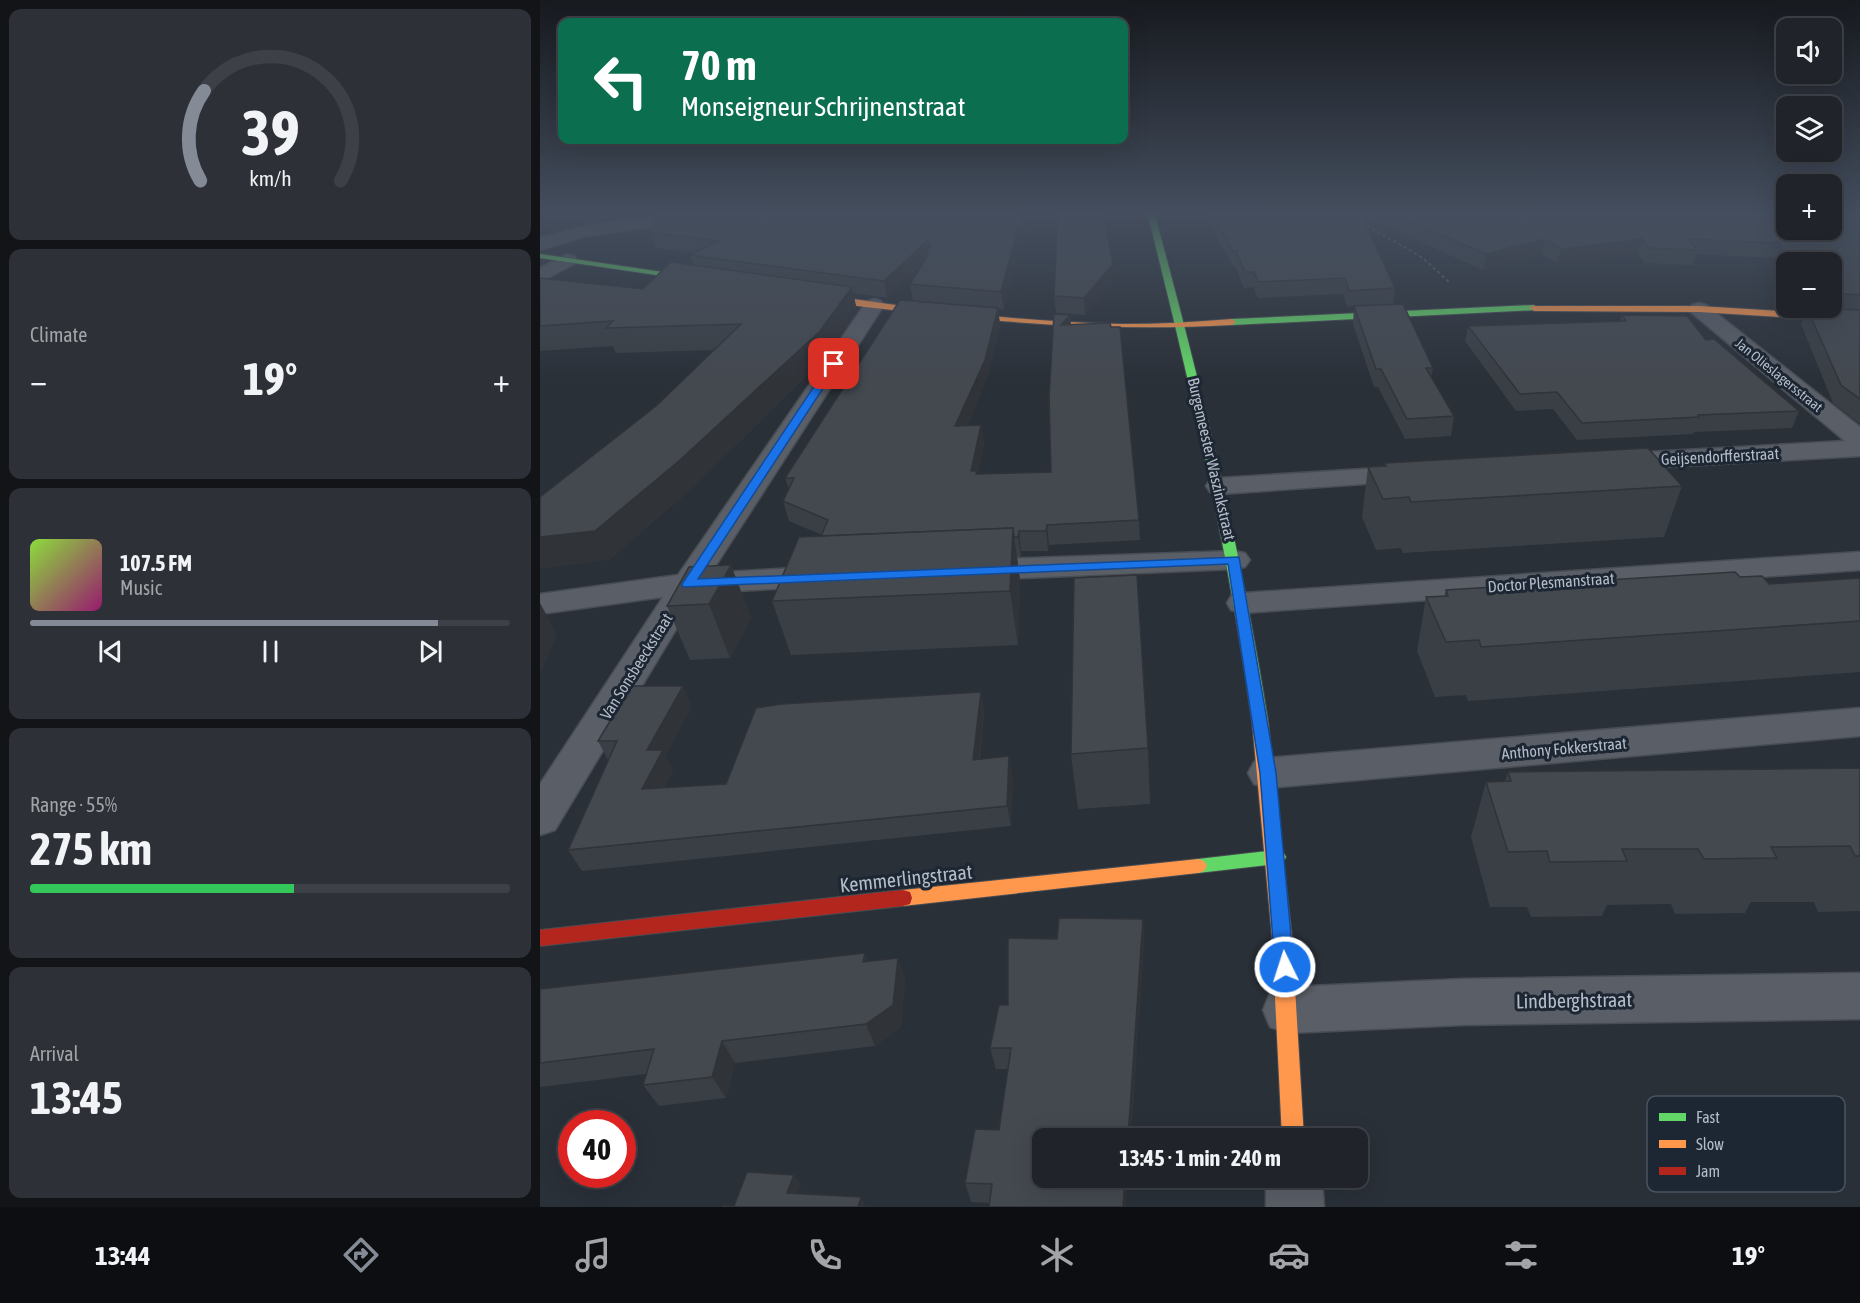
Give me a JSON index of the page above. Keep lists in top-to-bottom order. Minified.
{"streets":{"street":["Jan Olieslagersstraat","Geijsendorfferstraat","Burgemeester Waszinkstraat","Doctor Plesmanstraat","Van Sonsbeeckstraat","Anthony Fokkerstraat","Kemmerlingstraat","Lindberghstraat"]},"crossings":[["Burgemeester Waszinkstraat","Doctor Plesmanstraat"],["Burgemeester Waszinkstraat","Anthony Fokkerstraat"],["Burgemeester Waszinkstraat","Kemmerlingstraat"],["Burgemeester Waszinkstraat","Lindberghstraat"]],"legend":["Fast","Slow","Jam"],"page":{"map_buttons":["+","−"],"turn":["70 m","Monseigneur Schrijnenstraat"],"tile":["Climate",["Range · 55%","275 km"],["Arrival","13:45"]],"heat":["−","19°","+"],"song":["107.5 FM","Music"],"limit":"40","trip":"13:45 · 1 min · 240 m","tabs":["13:44","19°"],"gauge":["39","km/h"]}}
